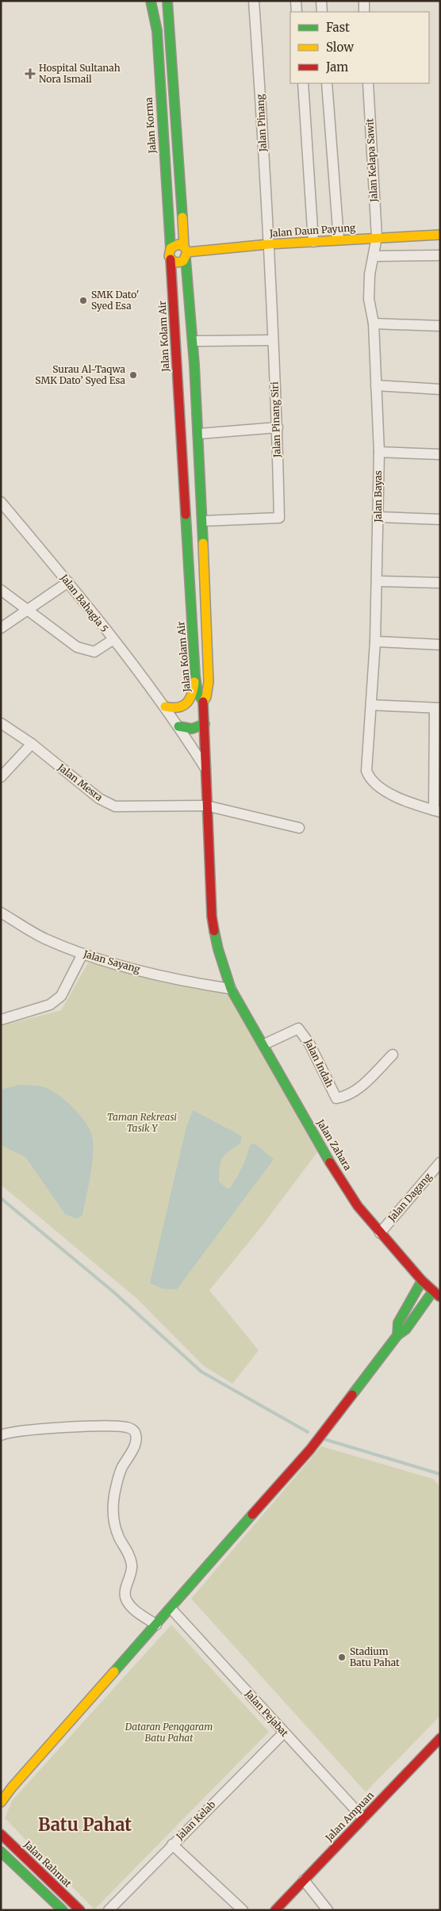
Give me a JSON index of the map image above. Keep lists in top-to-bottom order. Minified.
{"streets":{"street":["Jalan Pinang","Jalan Korma","Jalan Kelapa Sawit","Jalan Daun Payung","Jalan Kolam Air","Jalan Pinang Siri","Jalan Bayas","Jalan Bahagia 5","Jalan Mesra","Jalan Sayang","Jalan Indah","Jalan Zahara","Jalan Dagang","Jalan Pejabat","Jalan Ampuan","Jalan Kelab","Jalan Rahmat"]},"crossings":[["Jalan Pinang","Jalan Daun Payung"],["Jalan Pinang","Jalan Pinang Siri"],["Jalan Korma","Jalan Daun Payung"],["Jalan Korma","Jalan Kolam Air"],["Jalan Kelapa Sawit","Jalan Daun Payung"],["Jalan Kelapa Sawit","Jalan Bayas"],["Jalan Daun Payung","Jalan Kolam Air"],["Jalan Daun Payung","Jalan Pinang Siri"],["Jalan Daun Payung","Jalan Bayas"],["Jalan Kolam Air","Jalan Pinang Siri"],["Jalan Kolam Air","Jalan Zahara"],["Jalan Bahagia 5","Jalan Zahara"],["Jalan Mesra","Jalan Zahara"],["Jalan Sayang","Jalan Zahara"],["Jalan Indah","Jalan Zahara"],["Jalan Zahara","Jalan Dagang"],["Jalan Pejabat","Jalan Ampuan"],["Jalan Pejabat","Jalan Kelab"]],"districts":["Batu Pahat"],"parks":["Taman Rekreasi Tasik Y","Dataran Penggaram Batu Pahat"],"places":{"health":["Hospital Sultanah Nora Ismail"],"other":["SMK Dato' Syed Esa","Surau Al-Taqwa SMK Dato’ Syed Esa","Stadium Batu Pahat"]},"legend":["Fast","Slow","Jam"]}
